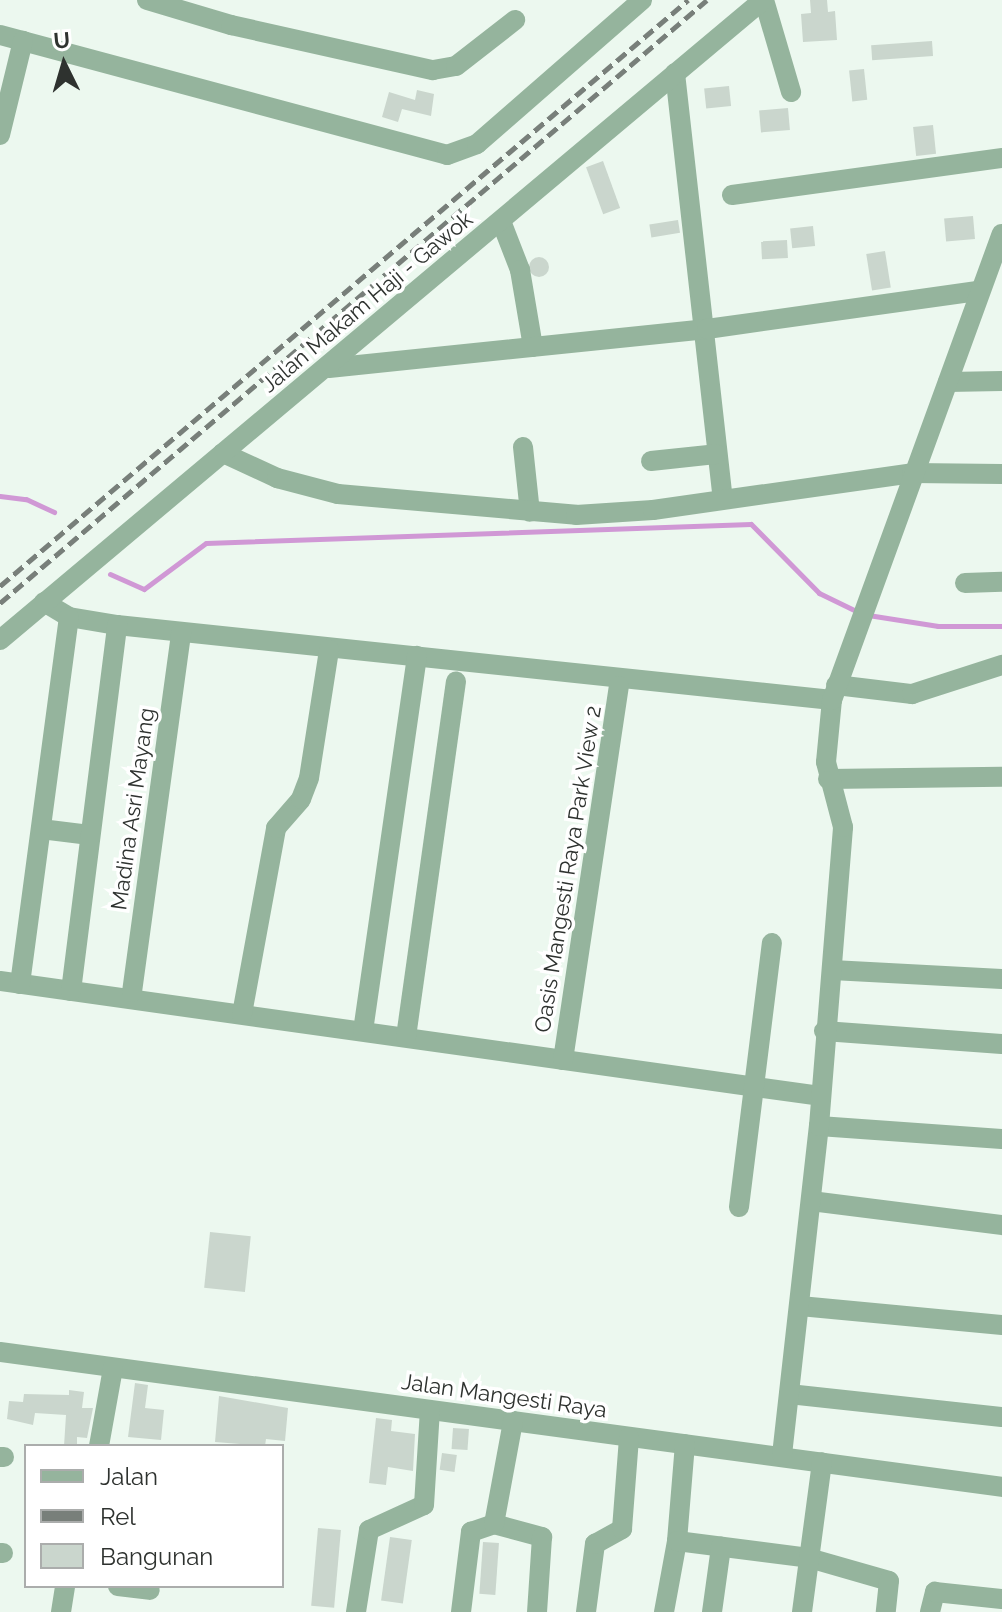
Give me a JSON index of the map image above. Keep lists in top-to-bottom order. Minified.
{"streets":{"street":["Jalan Makam Haji - Gawok","Madina Asri Mayang","Oasis Mangesti Raya Park View 2","Jalan Mangesti Raya"]},"legend":["Jalan","Rel","Bangunan"],"north":"top"}
